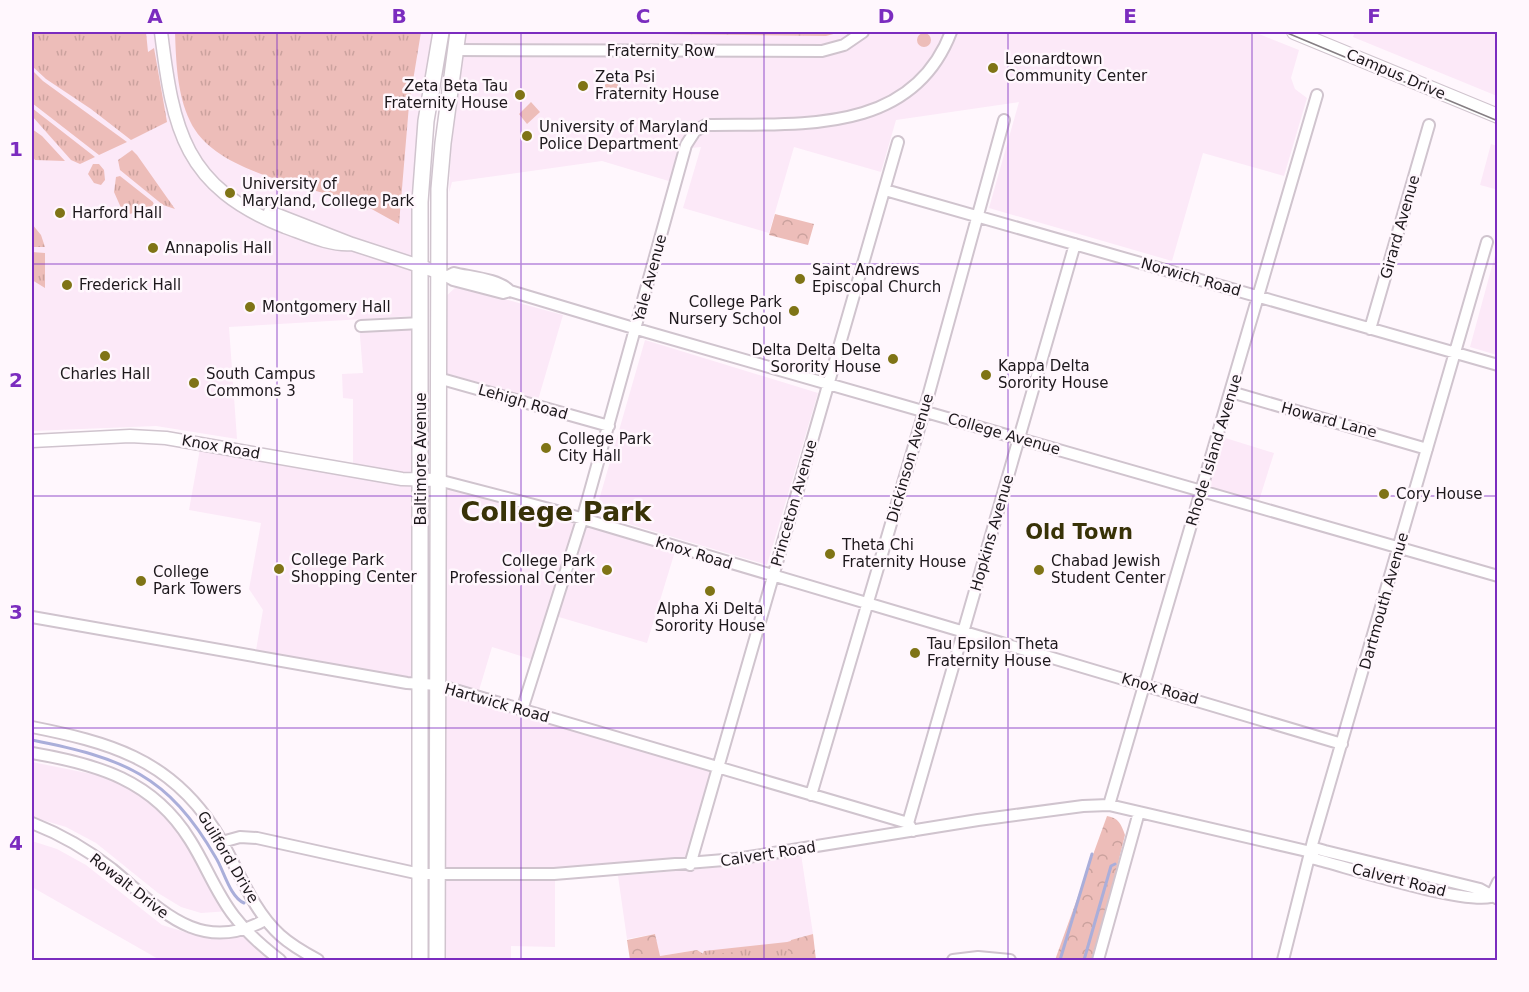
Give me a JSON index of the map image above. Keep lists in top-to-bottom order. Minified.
{"streets":{"main road":["Campus Drive","Baltimore Avenue"],"street":["Fraternity Row","Girard Avenue","Norwich Road","Yale Avenue","Lehigh Road","Howard Lane","College Avenue","Knox Road","Rhode Island Avenue","Dickinson Avenue","Princeton Avenue","Hopkins Avenue","Dartmouth Avenue","Hartwick Road","Calvert Road","Guilford Drive","Rowalt Drive"]},"crossings":[["Fraternity Row","Baltimore Avenue"],["Girard Avenue","Norwich Road"],["Norwich Road","Rhode Island Avenue"],["Norwich Road","Dickinson Avenue"],["Norwich Road","Princeton Avenue"],["Norwich Road","Hopkins Avenue"],["Norwich Road","Dartmouth Avenue"],["Yale Avenue","Lehigh Road"],["Yale Avenue","College Avenue"],["Yale Avenue","Knox Road"],["Yale Avenue","Hartwick Road"],["Lehigh Road","Baltimore Avenue"],["Howard Lane","Rhode Island Avenue"],["Howard Lane","Dartmouth Avenue"],["College Avenue","Rhode Island Avenue"],["College Avenue","Dickinson Avenue"],["College Avenue","Baltimore Avenue"],["College Avenue","Princeton Avenue"],["College Avenue","Hopkins Avenue"],["College Avenue","Dartmouth Avenue"],["Knox Road","Rhode Island Avenue"],["Knox Road","Dickinson Avenue"],["Knox Road","Baltimore Avenue"],["Knox Road","Princeton Avenue"],["Knox Road","Hopkins Avenue"],["Knox Road","Dartmouth Avenue"],["Rhode Island Avenue","Calvert Road"],["Dickinson Avenue","Hartwick Road"],["Baltimore Avenue","Hartwick Road"],["Baltimore Avenue","Calvert Road"],["Princeton Avenue","Hartwick Road"],["Princeton Avenue","Calvert Road"],["Hopkins Avenue","Hartwick Road"],["Hopkins Avenue","Calvert Road"],["Dartmouth Avenue","Calvert Road"],["Hartwick Road","Calvert Road"],["Calvert Road","Guilford Drive"],["Guilford Drive","Rowalt Drive"]],"districts":["College Park","Old Town"],"places":["Leonardtown Community Center","Zeta Psi Fraternity House","Zeta Beta Tau Fraternity House","University of Maryland Police Department","University of Maryland, College Park","Harford Hall","Annapolis Hall","Saint Andrews Episcopal Church","Frederick Hall","Montgomery Hall","College Park Nursery School","Charles Hall","Delta Delta Delta Sorority House","Kappa Delta Sorority House","South Campus Commons 3","College Park City Hall","Cory House","Theta Chi Fraternity House","College Park Shopping Center","College Park Professional Center","Chabad Jewish Student Center","College Park Towers","Alpha Xi Delta Sorority House","Tau Epsilon Theta Fraternity House"],"grid":{"columns":["A","B","C","D","E","F"],"rows":["1","2","3","4"]}}
